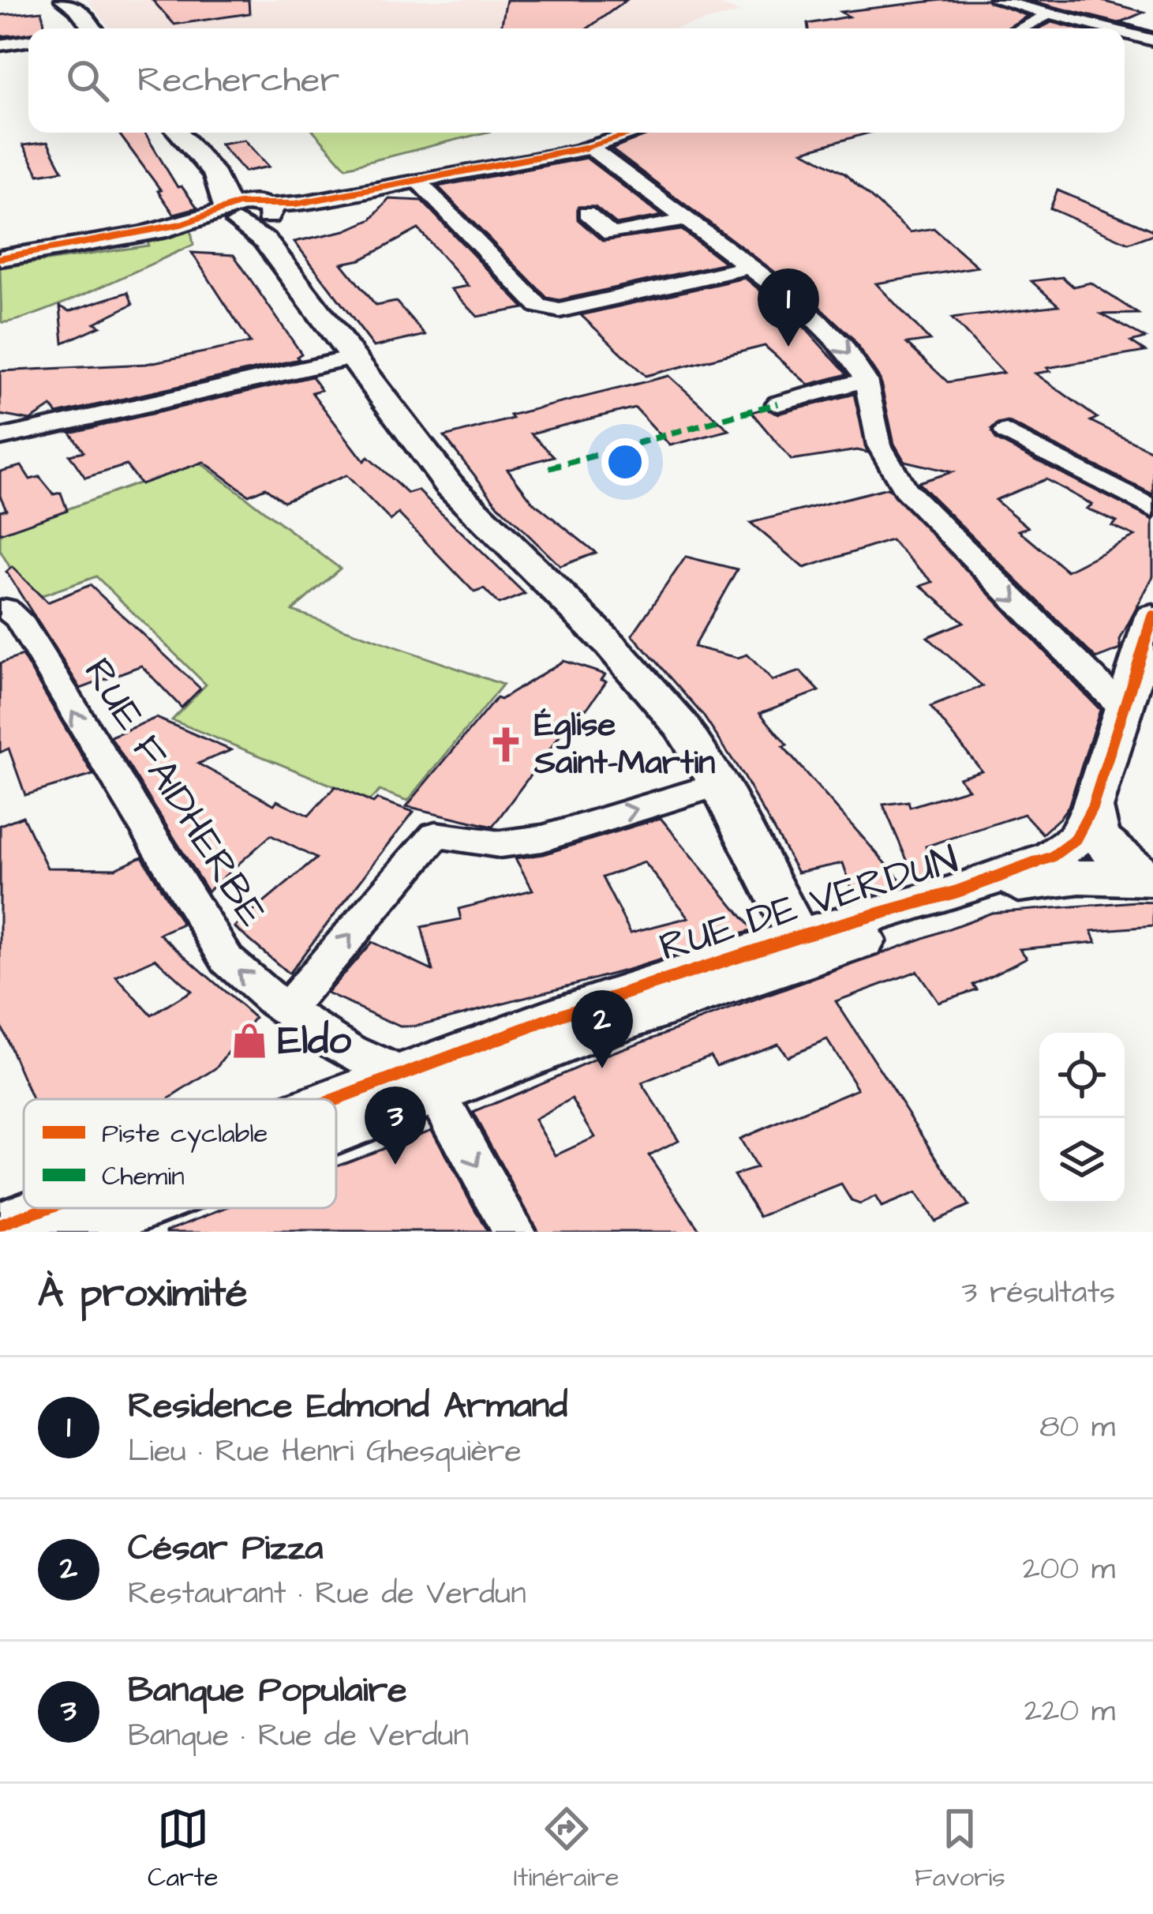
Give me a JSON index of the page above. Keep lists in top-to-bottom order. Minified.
{"streets":{"street":["RUE FAIDHERBE","RUE DE VERDUN"]},"crossings":[["RUE FAIDHERBE","RUE DE VERDUN"]],"one_way":["RUE FAIDHERBE"],"places":{"church":["Église Saint-Martin"],"shop":["Eldo"]},"legend":["Piste cyclable","Chemin"],"page":{"search":"Rechercher","pins":["1","2","3"],"heading":["À proximité","3 résultats"],"list":[{"mark":"1","name":"Residence Edmond Armand","note":"Lieu · Rue Henri Ghesquière","value":"80 m"},{"mark":"2","name":"César Pizza","note":"Restaurant · Rue de Verdun","value":"200 m"},{"mark":"3","name":"Banque Populaire","note":"Banque · Rue de Verdun","value":"220 m"}],"nav":["Carte","Itinéraire","Favoris"]}}
